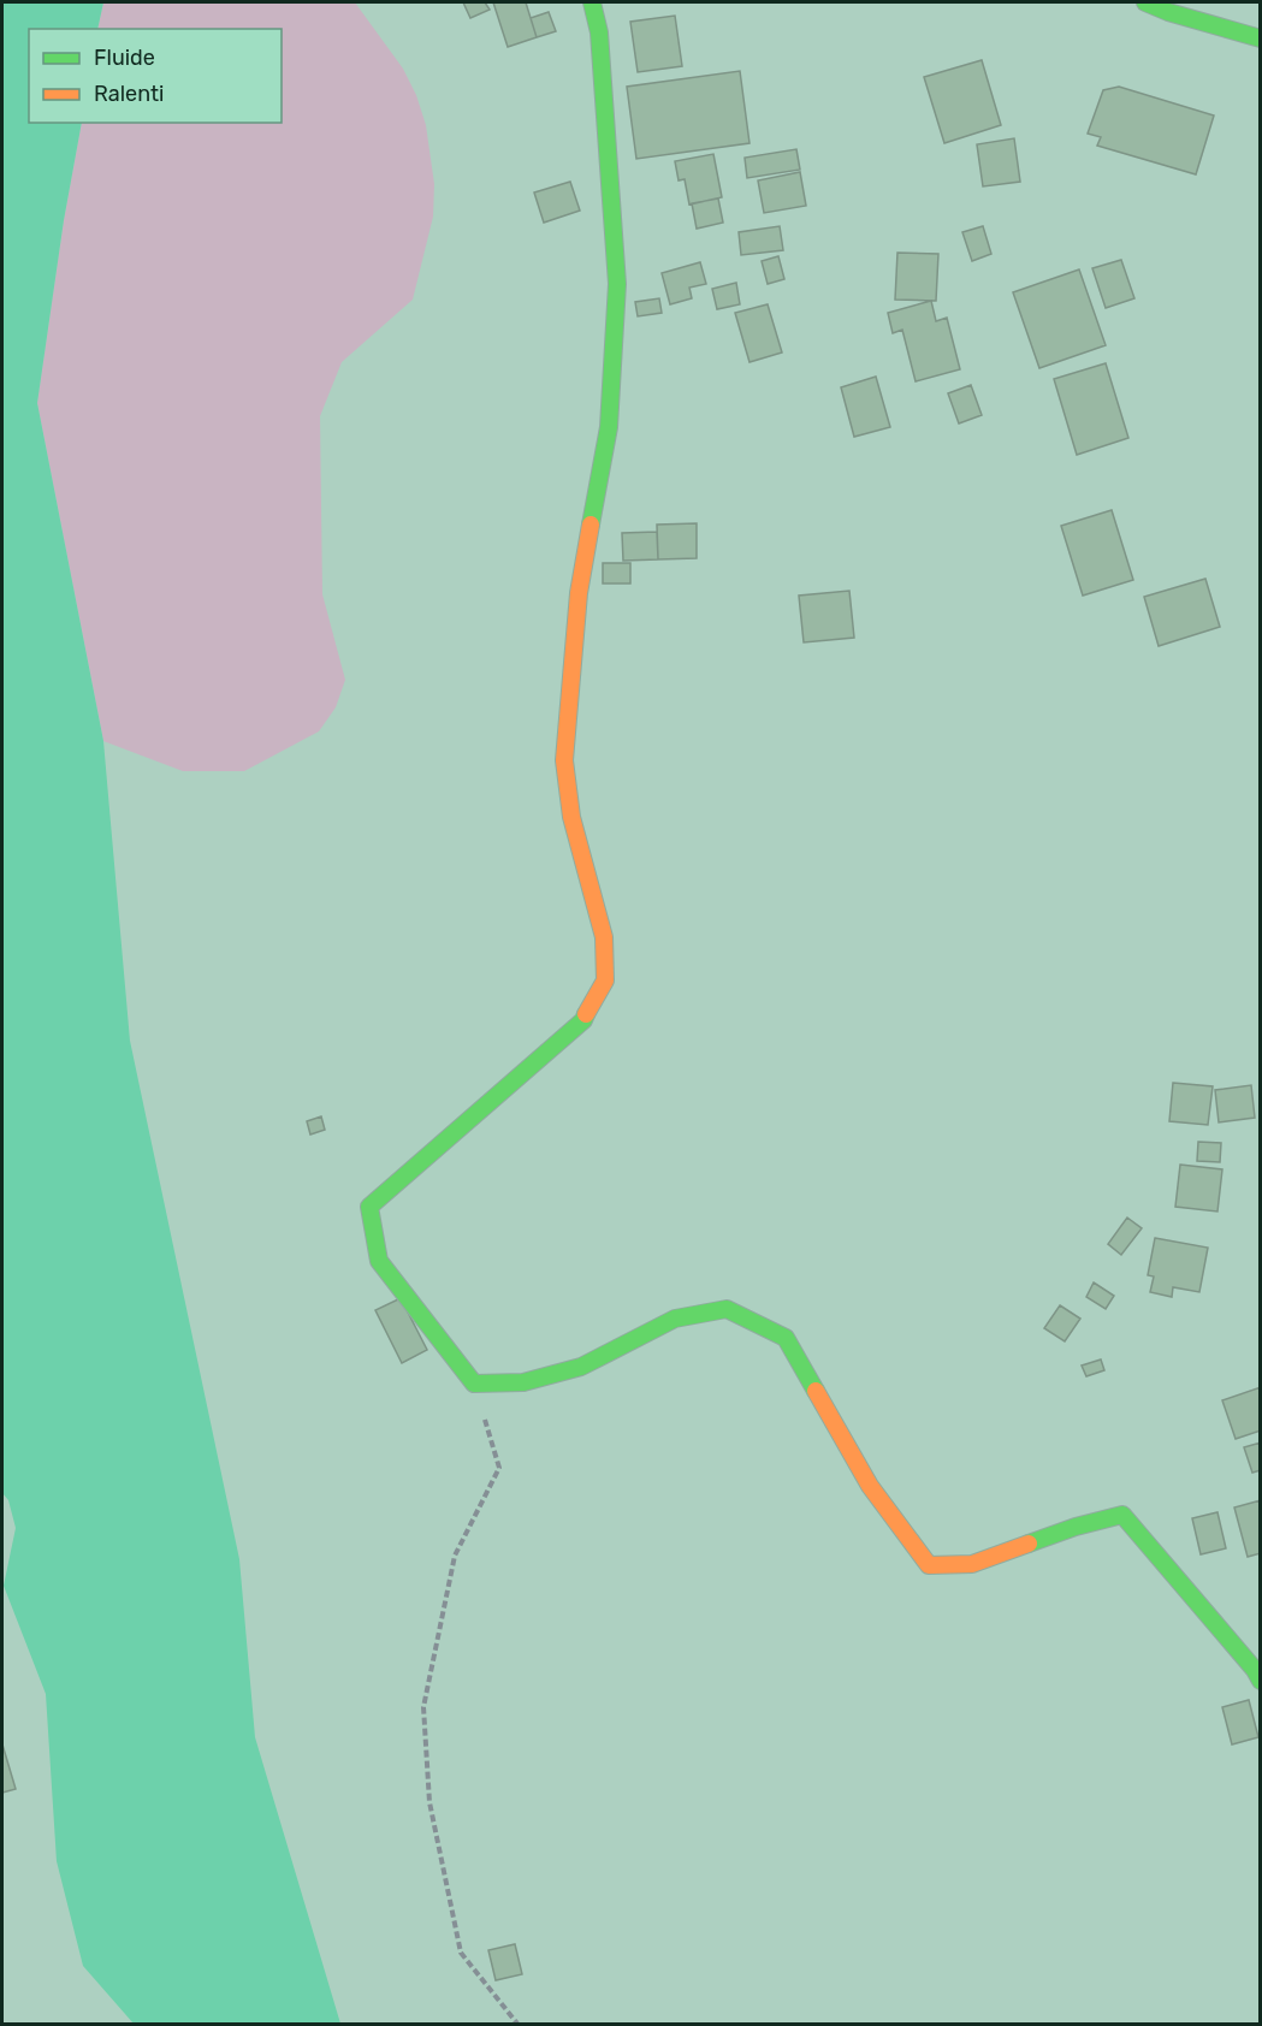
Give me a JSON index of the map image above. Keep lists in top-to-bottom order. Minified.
{"legend":["Fluide","Ralenti"]}
